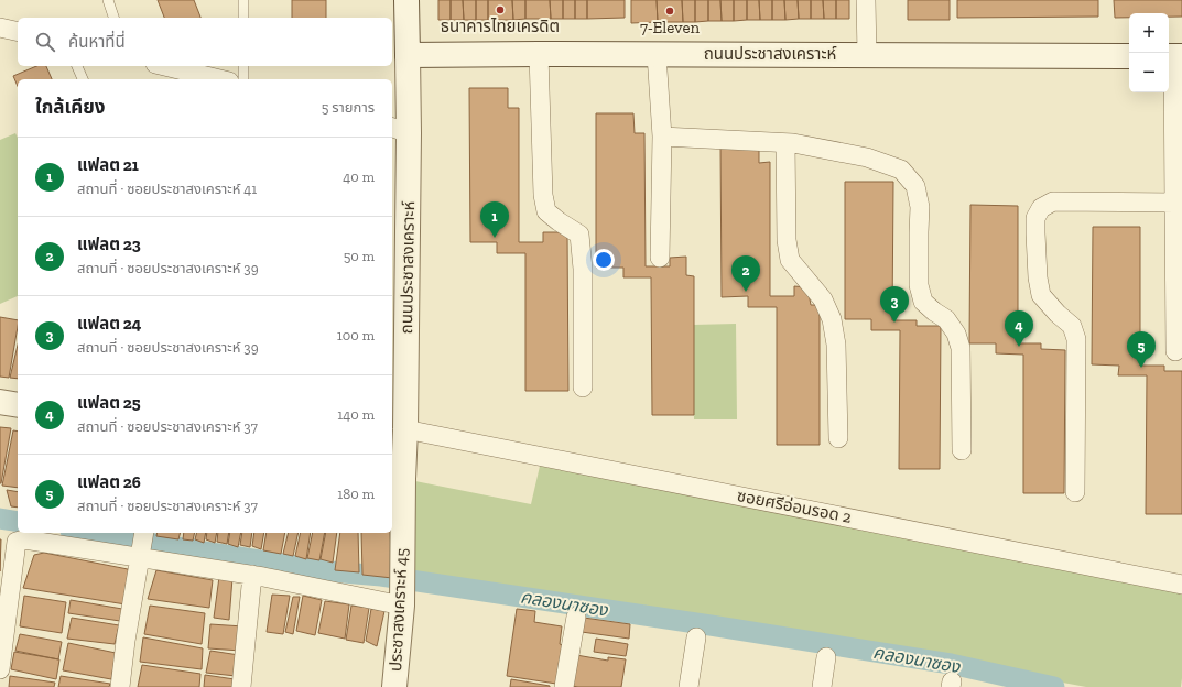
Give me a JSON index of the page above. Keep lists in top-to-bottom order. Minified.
{"streets":{"main road":["ถนนประชาสงเคราะห์","ประชาสงเคราะห์ 45"],"street":["ซอยศรีอ่อนรอด 2"]},"crossings":[["ถนนประชาสงเคราะห์","ซอยศรีอ่อนรอด 2"],["ถนนประชาสงเคราะห์","ประชาสงเคราะห์ 45"]],"water":["คลองนาซอง"],"places":["ธนาคารไทยเครดิต","7-Eleven"],"page":{"map_buttons":["+","−"],"search":"ค้นหาที่นี่","heading":["ใกล้เคียง","5 รายการ"],"list":[{"mark":"1","name":"แฟลต 21","note":"สถานที่ · ซอยประชาสงเคราะห์ 41","value":"40 m"},{"mark":"2","name":"แฟลต 23","note":"สถานที่ · ซอยประชาสงเคราะห์ 39","value":"50 m"},{"mark":"3","name":"แฟลต 24","note":"สถานที่ · ซอยประชาสงเคราะห์ 39","value":"100 m"},{"mark":"4","name":"แฟลต 25","note":"สถานที่ · ซอยประชาสงเคราะห์ 37","value":"140 m"},{"mark":"5","name":"แฟลต 26","note":"สถานที่ · ซอยประชาสงเคราะห์ 37","value":"180 m"}],"pins":["1","2","3","4","5"]}}
